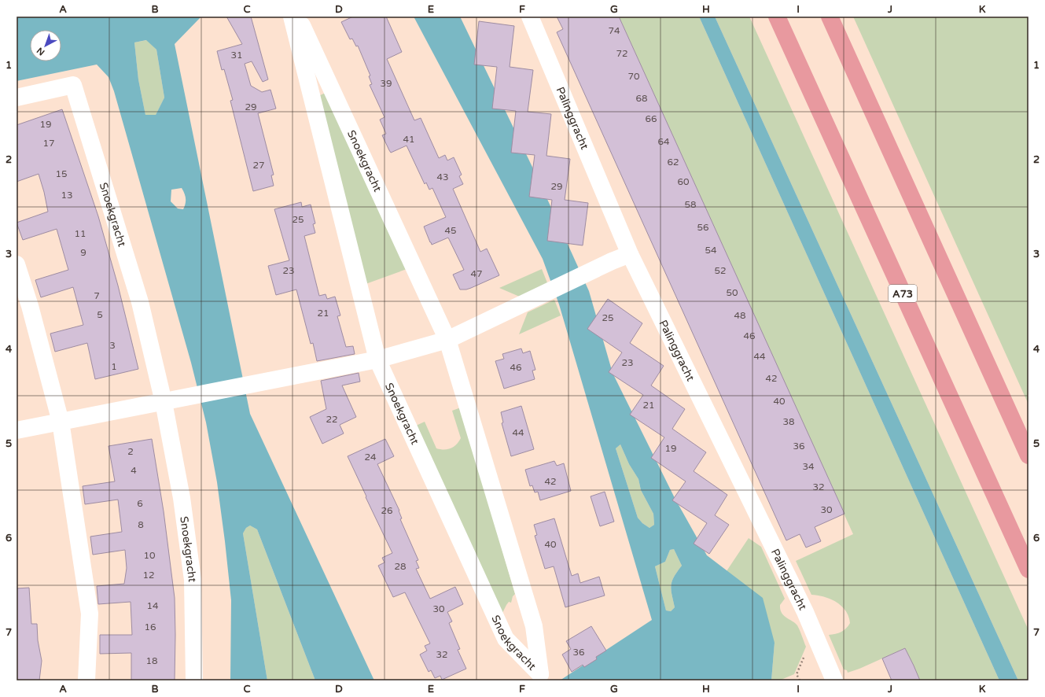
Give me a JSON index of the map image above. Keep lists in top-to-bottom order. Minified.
{"streets":{"highway":["A73"],"street":["Palinggracht","Snoekgracht"]},"house_numbers":["74","72","31","70","39","68","29","66","19","41","64","17","62","27","15","43","60","29","13","58","25","56","45","11","54","9","23","52","47","50","7","21","5","48","25","46","3","44","23","1","46","42","40","21","22","38","44","36","19","2","24","34","4","42","32","6","30","26","8","40","10","28","12","14","30","16","36","32","18"],"north":"bottom left","grid":{"columns":["A","B","C","D","E","F","G","H","I","J","K"],"rows":["1","2","3","4","5","6","7"]}}
